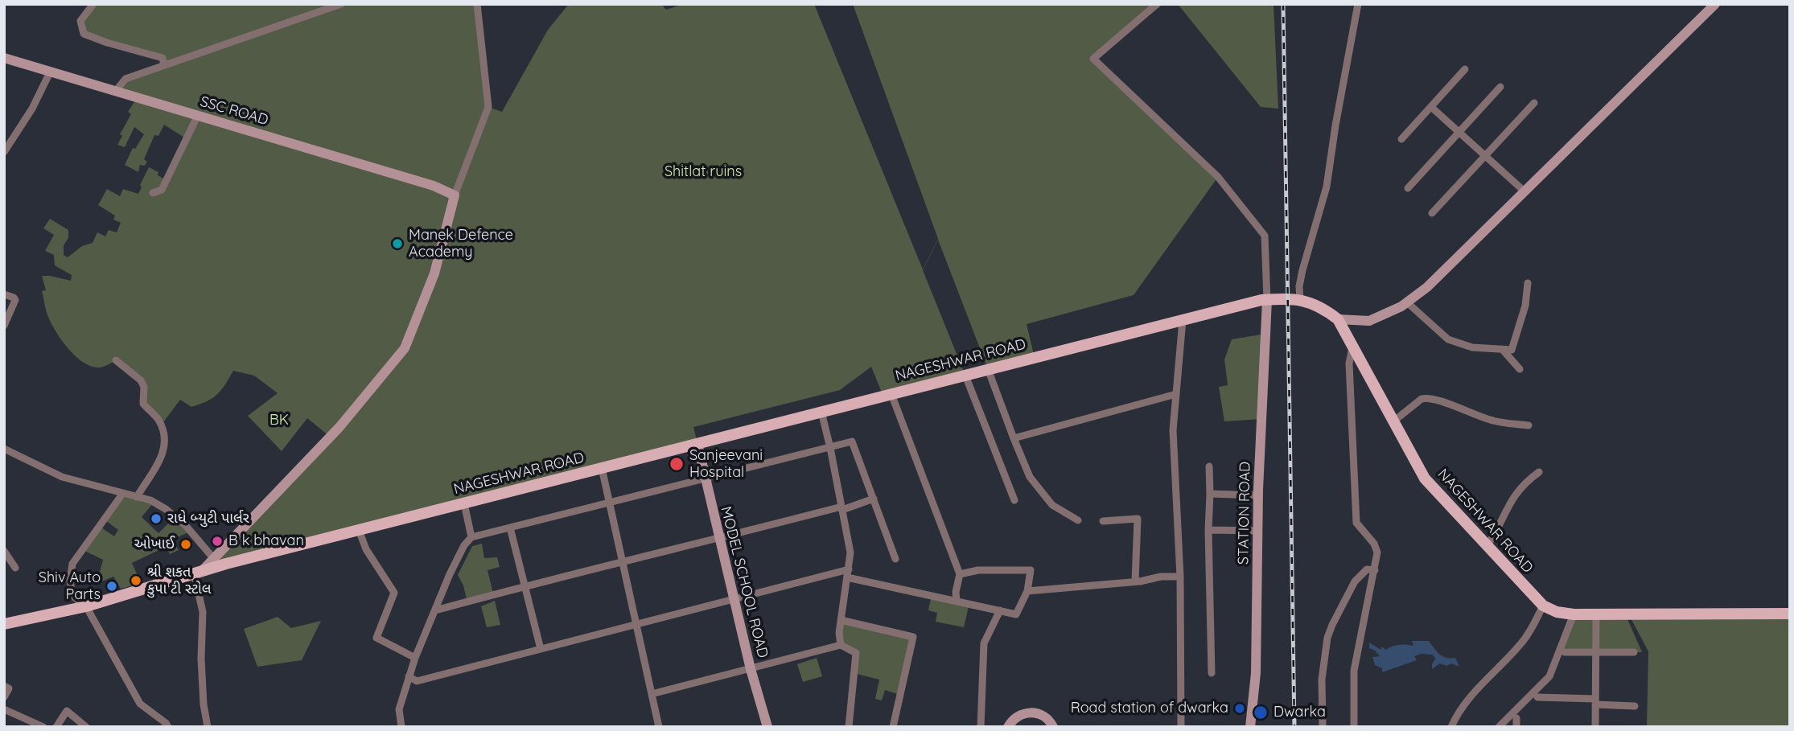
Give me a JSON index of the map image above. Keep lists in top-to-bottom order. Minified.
{"streets":{"main road":["NAGESHWAR ROAD"],"street":["SSC ROAD","STATION ROAD","MODEL SCHOOL ROAD"]},"crossings":[["NAGESHWAR ROAD","STATION ROAD"],["NAGESHWAR ROAD","MODEL SCHOOL ROAD"]],"parks":["Shitlat ruins","BK"],"places":["Manek Defence Academy","Sanjeevani Hospital","રાધે બ્યુટી પાર્લર","B k bhavan","ઓખાઈ","શ્રી શકત કુપા ટી સ્ટોલ","Shiv Auto Parts","Road station of dwarka","Dwarka"]}
